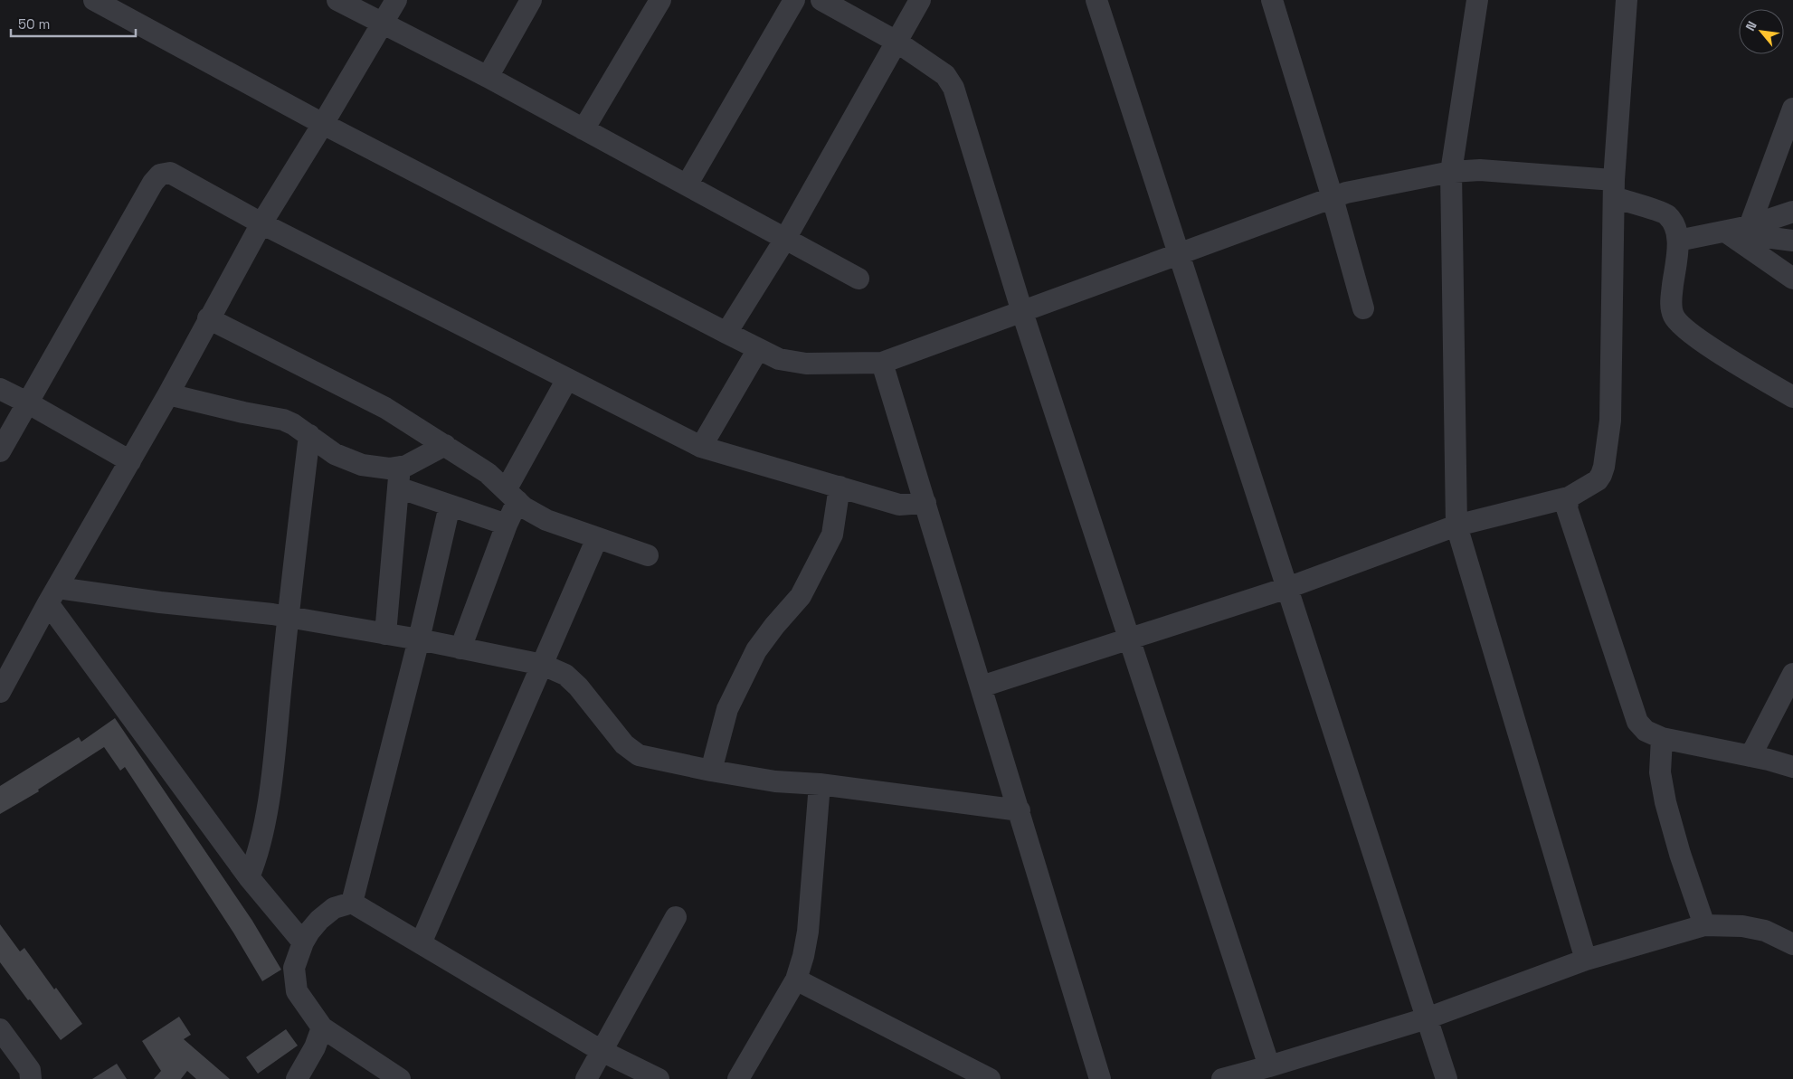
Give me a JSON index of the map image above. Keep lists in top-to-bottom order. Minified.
{"scale_bar":"50 m","north":"top left"}
